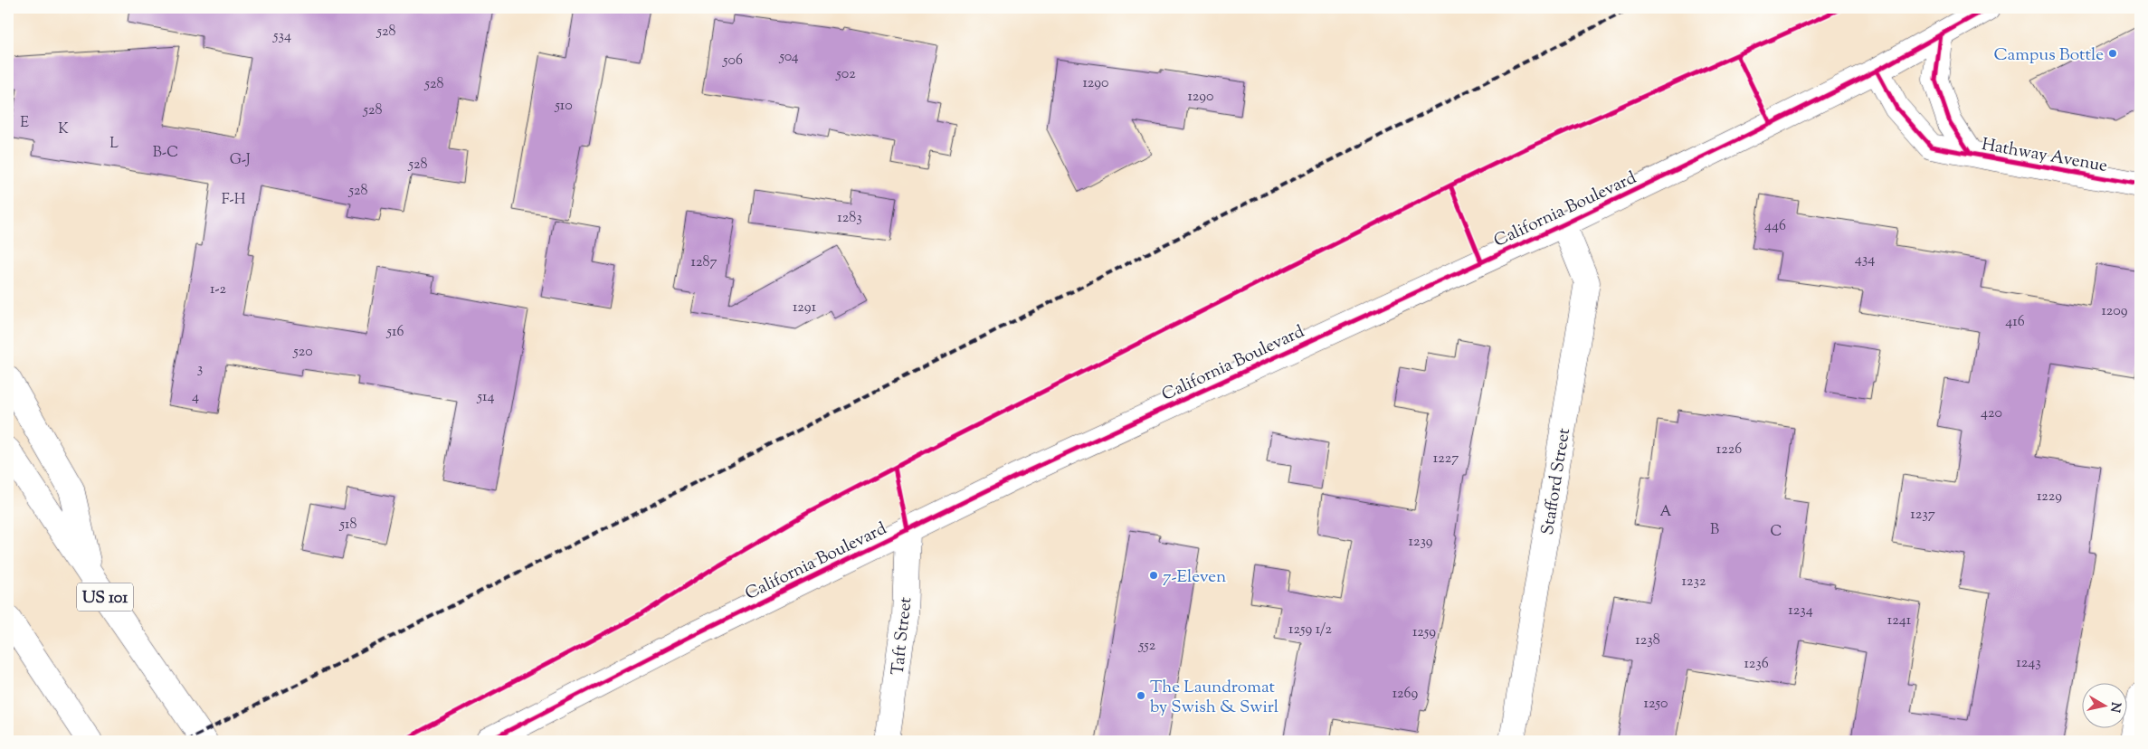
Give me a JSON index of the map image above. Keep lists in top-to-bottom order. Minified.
{"streets":{"main road":["Hathway Avenue","California Boulevard","Stafford Street","US 101","Taft Street"]},"crossings":[["Hathway Avenue","California Boulevard"],["California Boulevard","Stafford Street"],["California Boulevard","Taft Street"]],"places":["Campus Bottle","7-Eleven","The Laundromat by Swish & Swirl"],"house_numbers":["528","534","504","506","502","1290","528","1290","510","528","E","K","L","B-C","G-J","528","528","F-H","1283","446","434","1287","1-2","1291","1209","416","516","520","3","4","514","420","1226","1227","1229","A","1237","518","B","C","1239","1232","1234","1241","1259 1/2","1259","1238","552","1243","1236","1269","1250"],"north":"right"}
